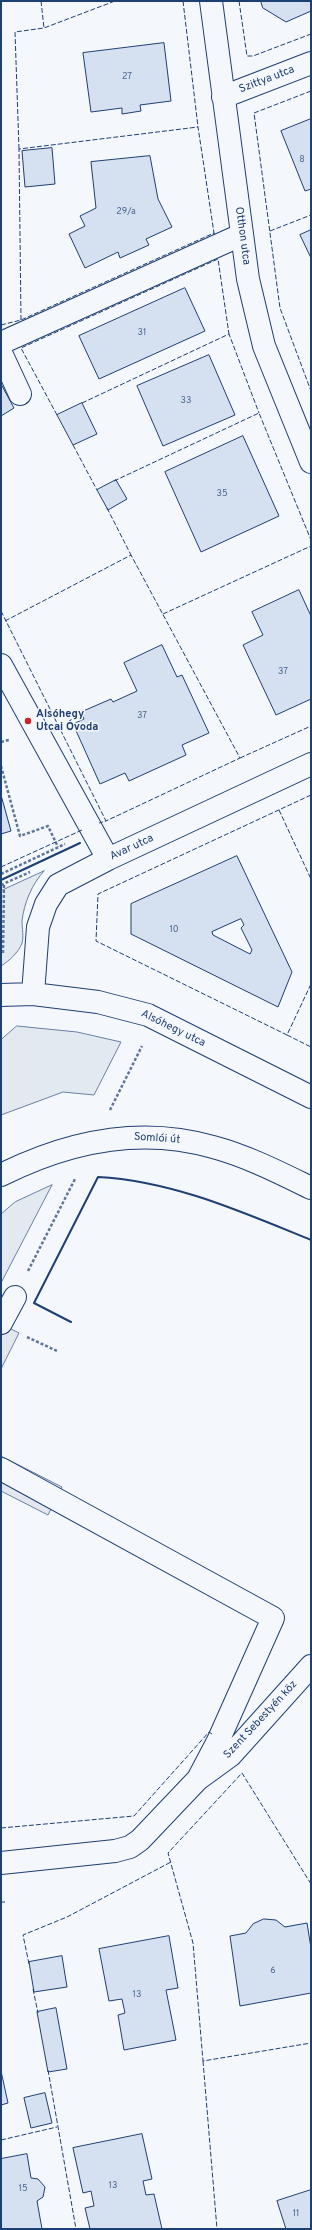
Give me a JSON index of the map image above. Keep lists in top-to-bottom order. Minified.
{"streets":{"street":["Szittya utca","Otthon utca","Avar utca","Alsóhegy utca","Somlói út","Szent Sebestyén köz"]},"crossings":[["Szittya utca","Otthon utca"],["Avar utca","Alsóhegy utca"]],"places":["Alsóhegy Utcai Óvoda"],"house_numbers":["27","8","29/a","31","33","35","37","37","10","6","13","13","15","11"]}
